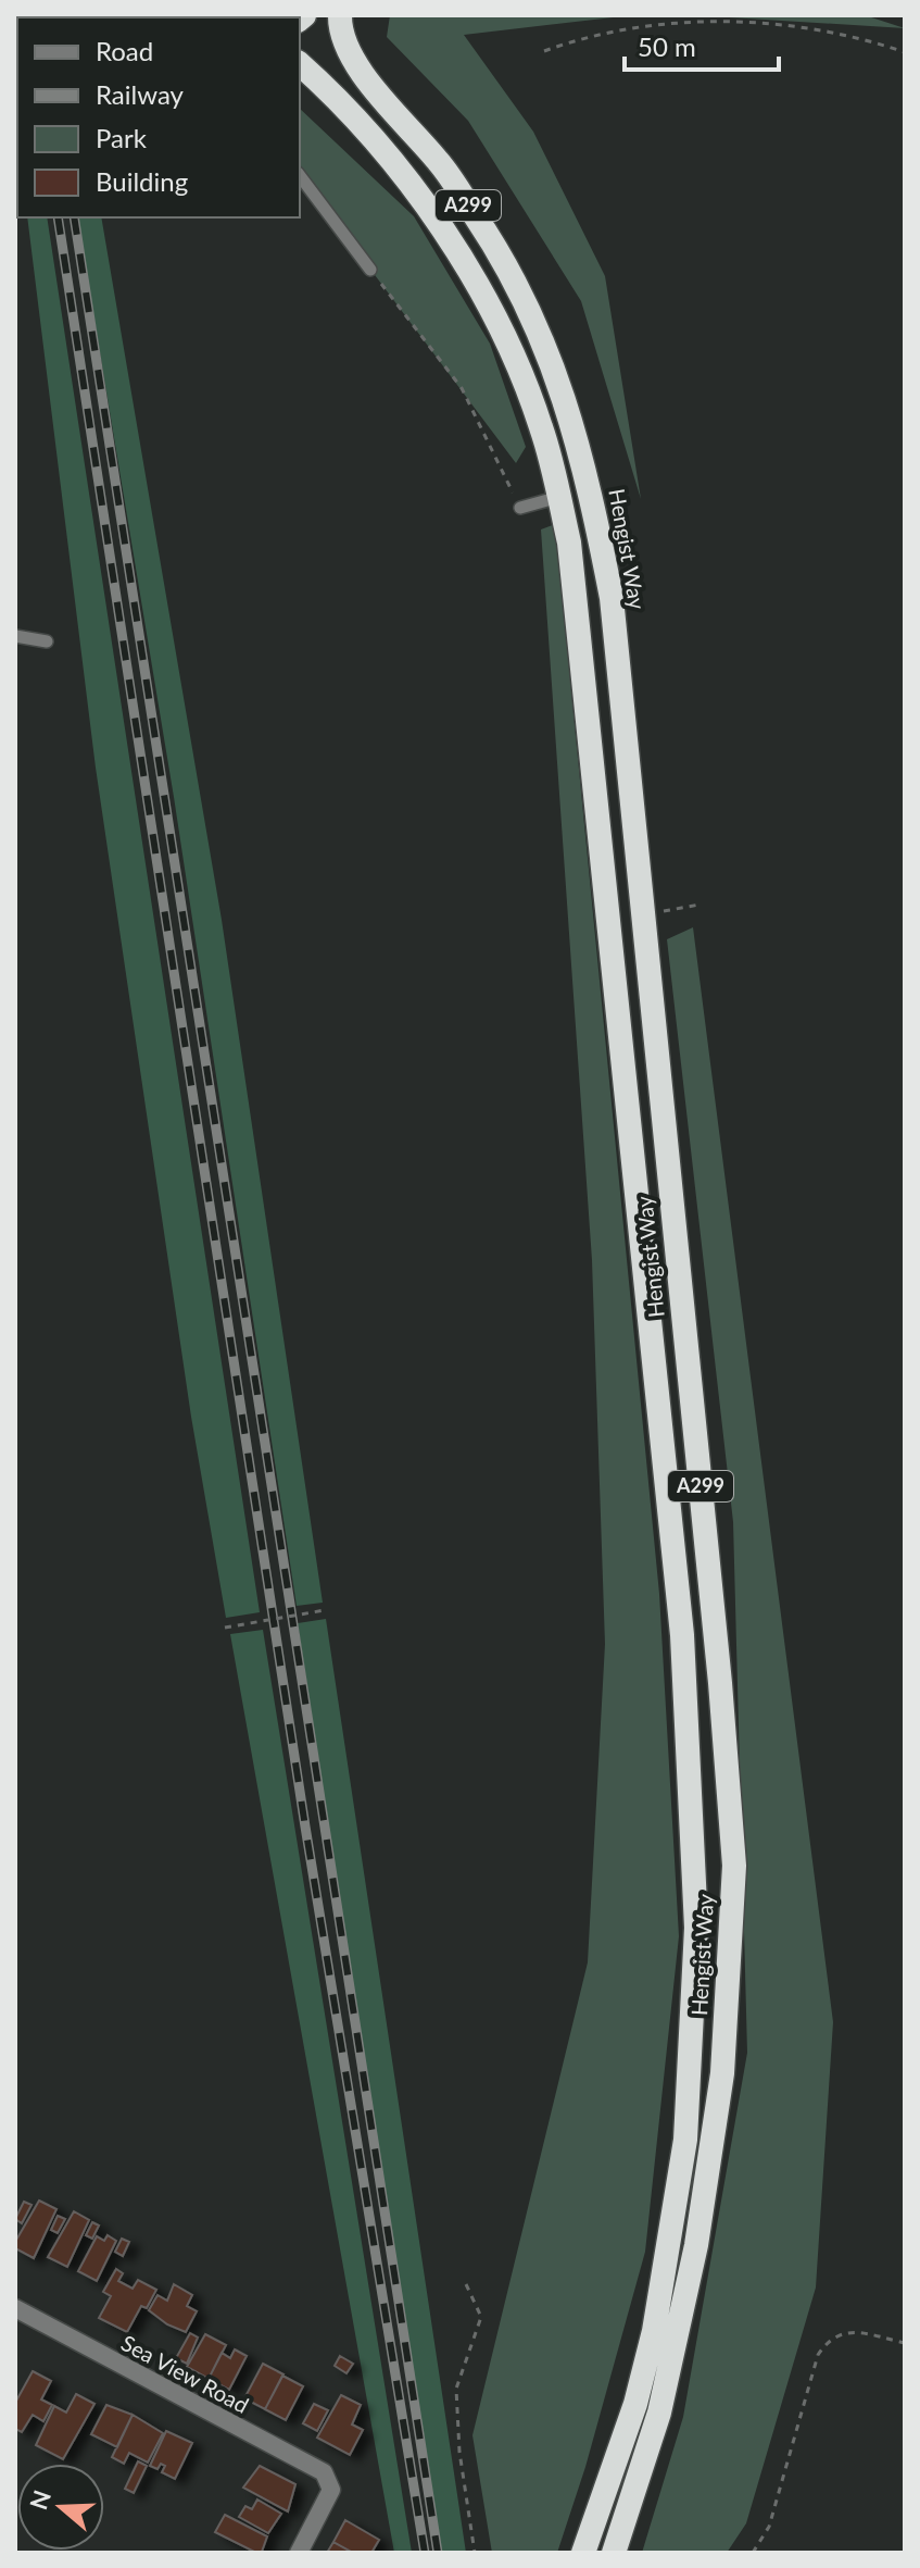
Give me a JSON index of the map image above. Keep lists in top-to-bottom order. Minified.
{"streets":{"highway":["A299","Hengist Way"],"street":["Sea View Road"]},"legend":["Road","Railway","Park","Building"],"scale_bar":"50 m","north":"left"}
